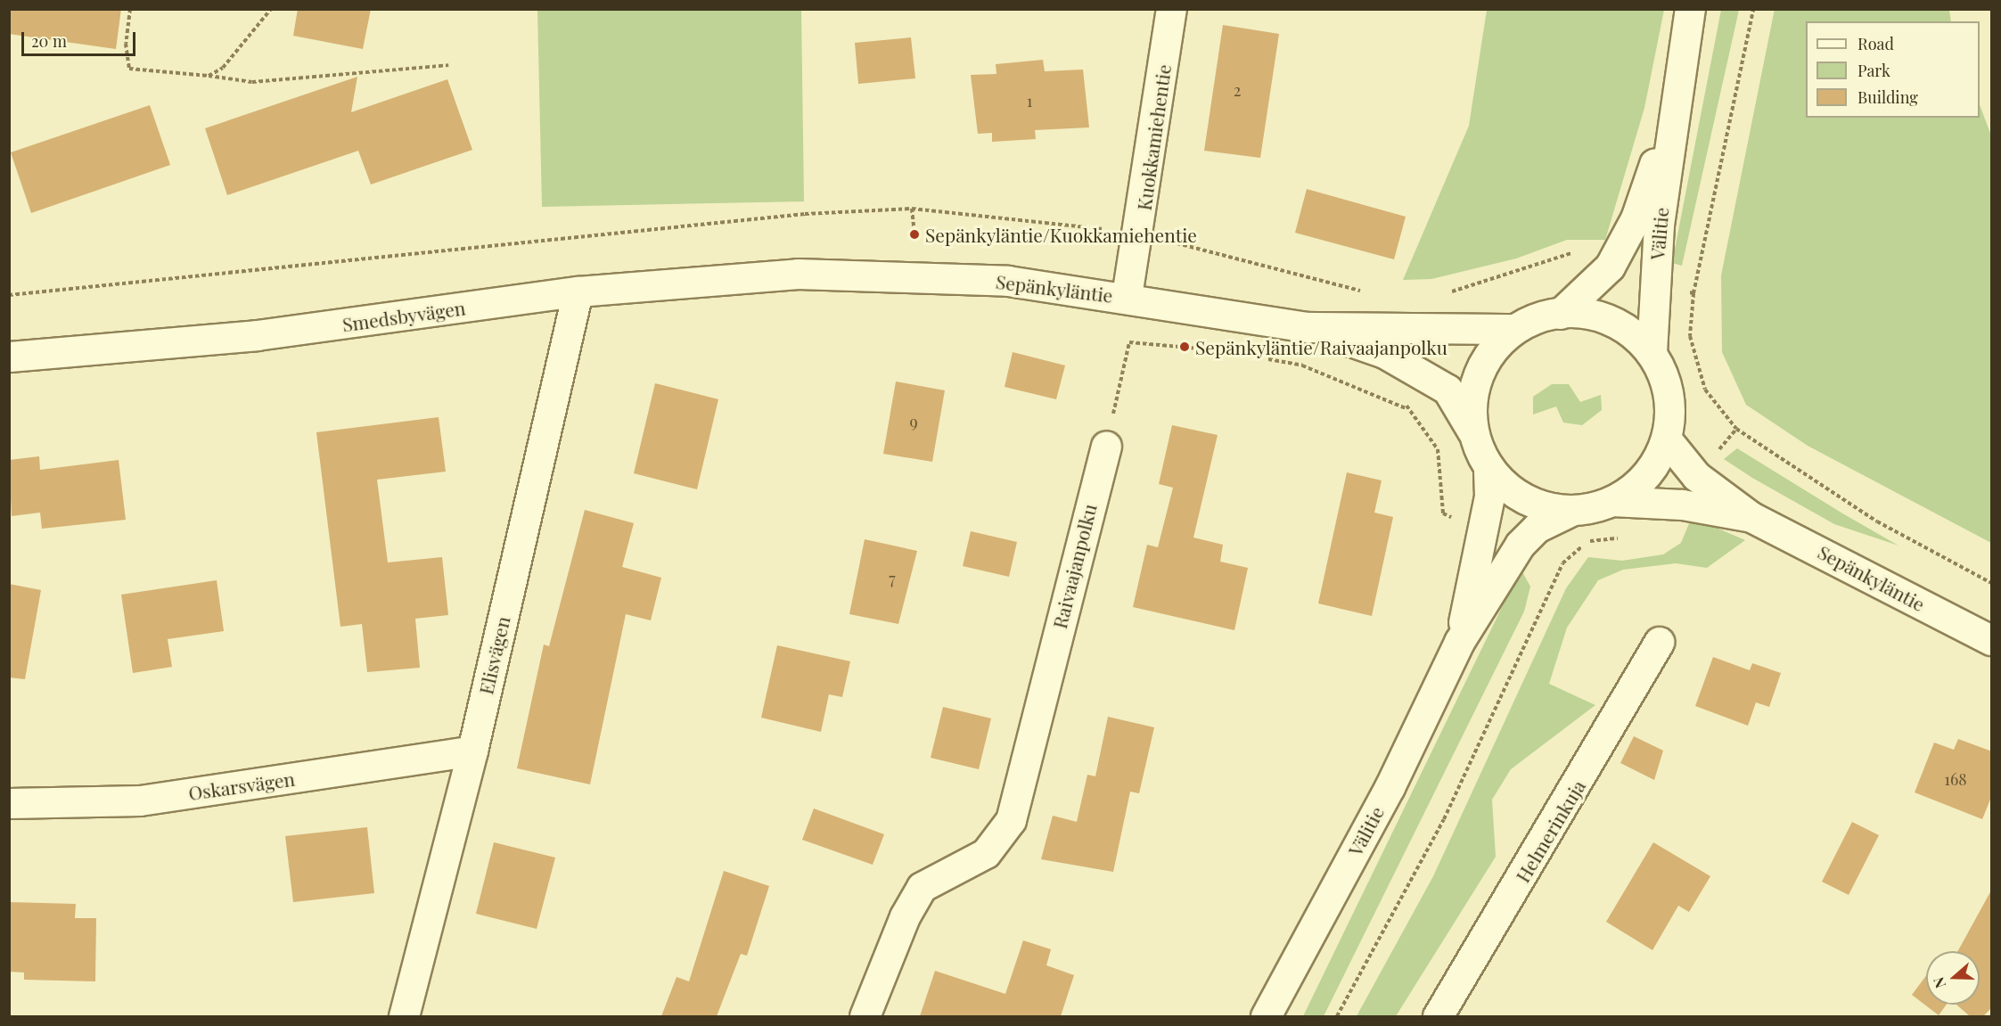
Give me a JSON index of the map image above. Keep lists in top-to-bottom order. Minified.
{"streets":{"main road":["Kuokkamiehentie","Välitie","Sepänkyläntie","Smedsbyvägen","Raivaajanpolku","Elisvägen","Oskarsvägen","Helmerinkuja"]},"crossings":[["Kuokkamiehentie","Sepänkyläntie"],["Sepänkyläntie","Smedsbyvägen"],["Smedsbyvägen","Elisvägen"],["Elisvägen","Oskarsvägen"]],"places":["Sepänkyläntie/Kuokkamiehentie","Sepänkyläntie/Raivaajanpolku"],"house_numbers":["2","1","9","7","168"],"legend":["Road","Park","Building"],"scale_bar":"20 m","north":"left"}
